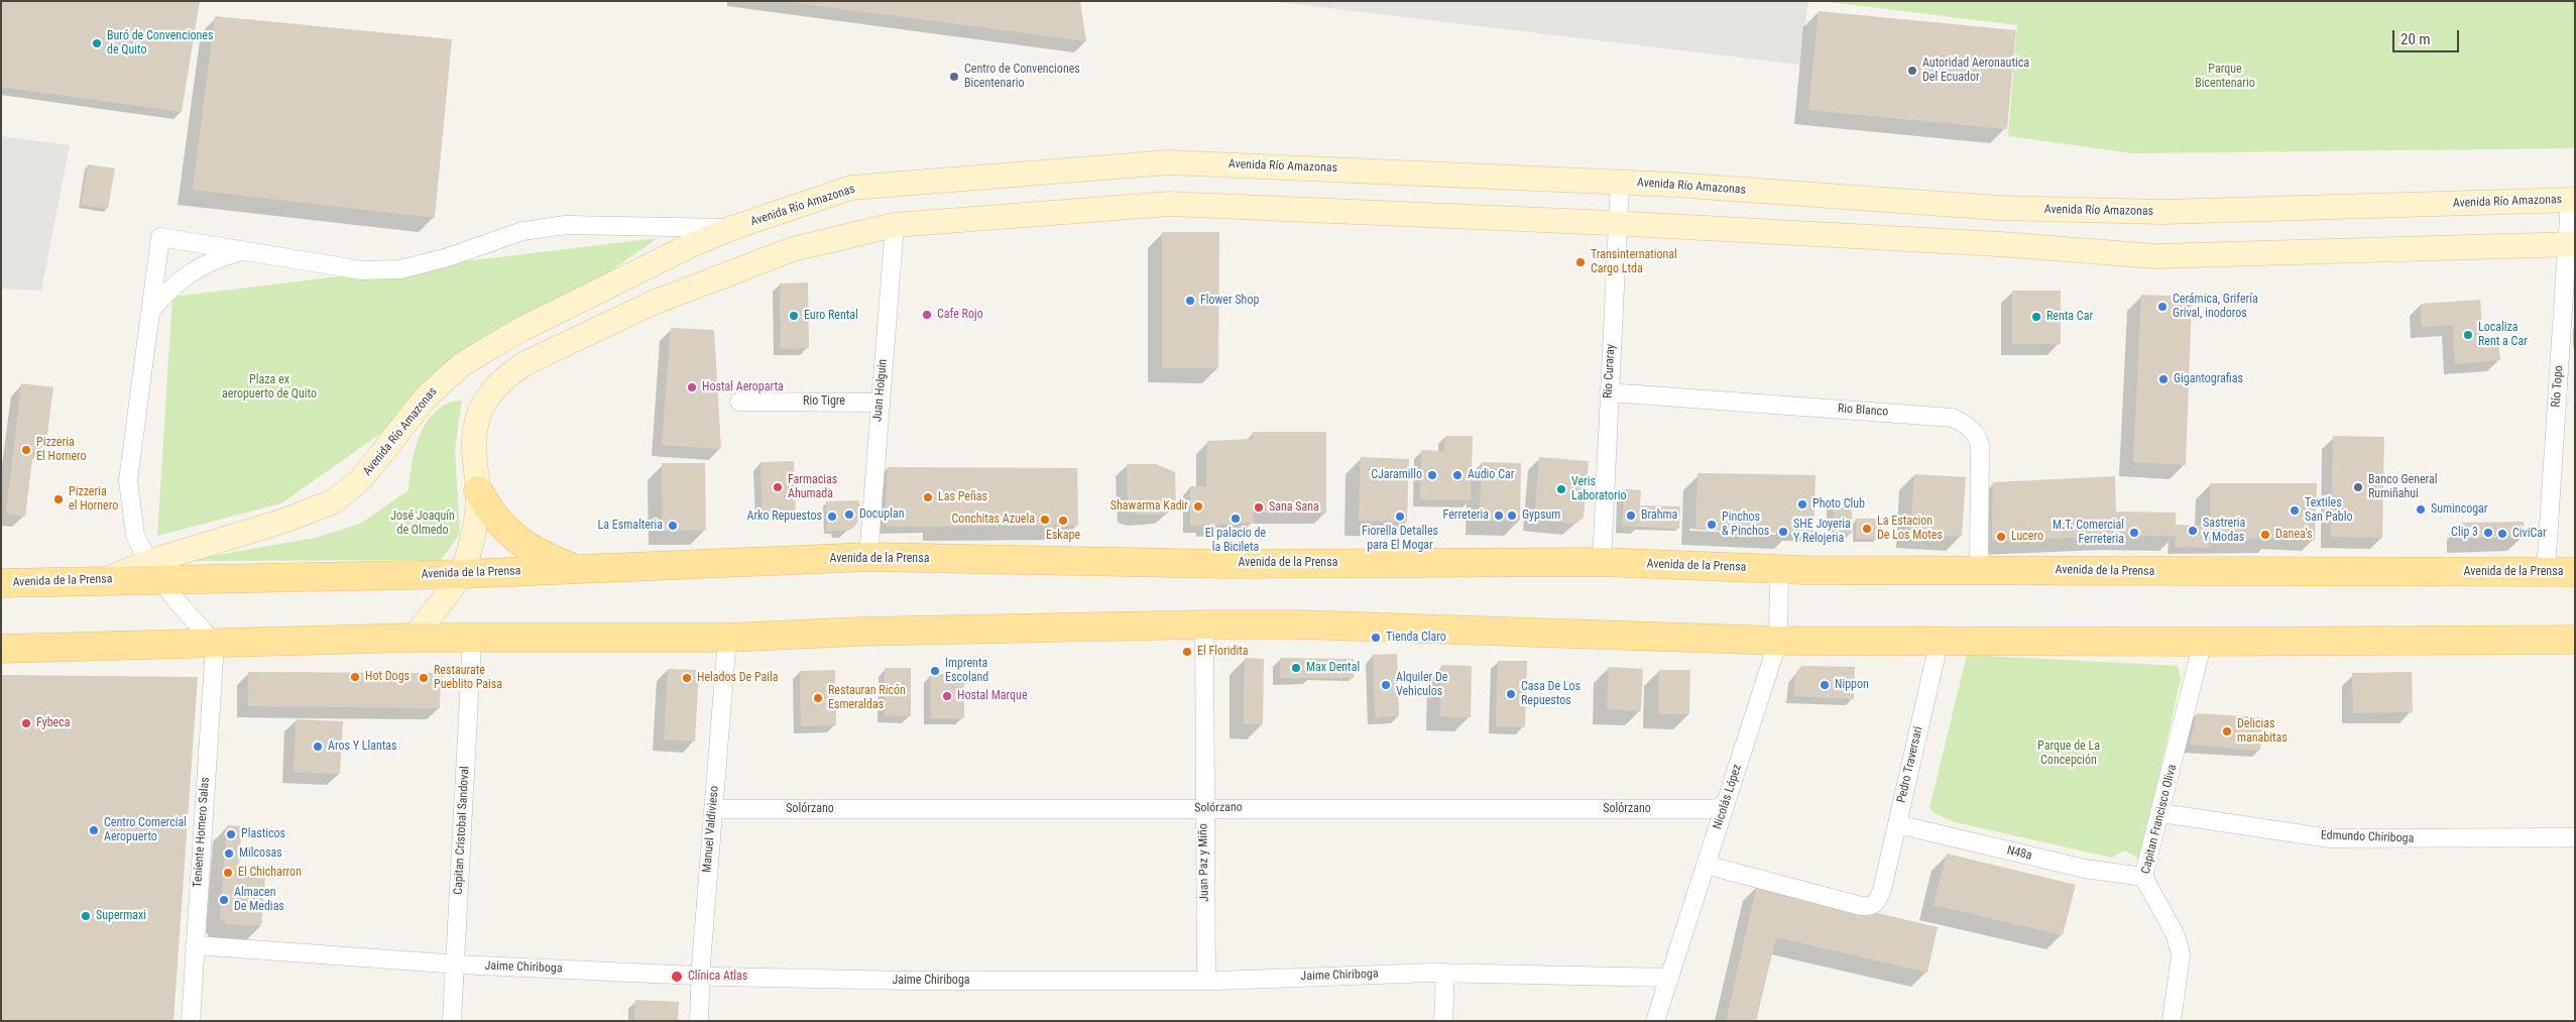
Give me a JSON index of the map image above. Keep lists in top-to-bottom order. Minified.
{"streets":{"main road":["Avenida Río Amazonas","Avenida de la Prensa"],"street":["Rio Curaray","Río Topo","Juan Holguin","Rio Tigre","Rio Blanco","Pedro Traversari","Nicolás López","Solórzano","Capitan Francisco Oliva","Manuel Valdivieso","Capitan Cristobal Sandoval","Teniente Homero Salas","Edmundo Chiriboga","N48a","Juan Paz y Miño","Jaime Chiriboga"]},"crossings":[["Avenida Río Amazonas","Rio Curaray"],["Avenida Río Amazonas","Río Topo"],["Avenida Río Amazonas","Avenida de la Prensa"],["Rio Curaray","Rio Blanco"],["Rio Curaray","Avenida de la Prensa"],["Río Topo","Avenida de la Prensa"],["Juan Holguin","Rio Tigre"],["Juan Holguin","Avenida de la Prensa"],["Rio Blanco","Avenida de la Prensa"],["Avenida de la Prensa","Nicolás López"],["Pedro Traversari","Nicolás López"],["Pedro Traversari","N48a"],["Nicolás López","Solórzano"],["Nicolás López","Jaime Chiriboga"],["Solórzano","Manuel Valdivieso"],["Solórzano","Juan Paz y Miño"],["Capitan Francisco Oliva","Edmundo Chiriboga"],["Capitan Francisco Oliva","N48a"],["Manuel Valdivieso","Jaime Chiriboga"],["Capitan Cristobal Sandoval","Jaime Chiriboga"],["Teniente Homero Salas","Jaime Chiriboga"],["Juan Paz y Miño","Jaime Chiriboga"]],"parks":["Parque Bicentenario","Plaza ex aeropuerto de Quito","José Joaquín de Olmedo","Parque de La Concepción"],"places":["Buró de Convenciones de Quito","Autoridad Aeronautica Del Ecuador","Centro de Convenciones Bicentenario","Transinternational Cargo Ltda","Flower Shop","Cerámica, Grifería Grival, inodoros","Cafe Rojo","Euro Rental","Renta Car","Localiza Rent a Car","Gigantografias","Hostal Aeroparta","Pizzeria El Hornero","CJaramillo","Audio Car","Farmacias Ahumada","Banco General Rumiñahui","Veris Laboratorio","Las Peñas","Pizzeria el Hornero","Photo Club","Shawarma Kadir","Sana Sana","Sumincogar","Textiles San Pablo","Docuplan","Ferreteria","Gypsum","Brahma","Arko Repuestos","Fiorella Detalles para El Mogar","El palacio de la Bicileta","Conchitas Azuela","Eskape","Pinchos & Pinchos","La Esmalteria","La Estacion De Los Motes","Sastreria Y Modas","SHE Joyeria Y Relojeria","M.T. Comercial Ferreteria","Clip 3","CiviCar","Danea's","Lucero","Tienda Claro","El Floridita","Max Dental","Imprenta Escoland","Hot Dogs","Restaurate Pueblito Paisa","Helados De Paila","Alquiler De Vehiculos","Nippon","Casa De Los Repuestos","Hostal Marque","Restauran Ricón Esmeraldas","Fybeca","Delicias manabitas","Aros Y Llantas","Centro Comercial Aeropuerto","Plasticos","Milcosas","El Chicharron","Almacen De Medias","Supermaxi","Clínica Atlas"],"scale_bar":"20 m"}
